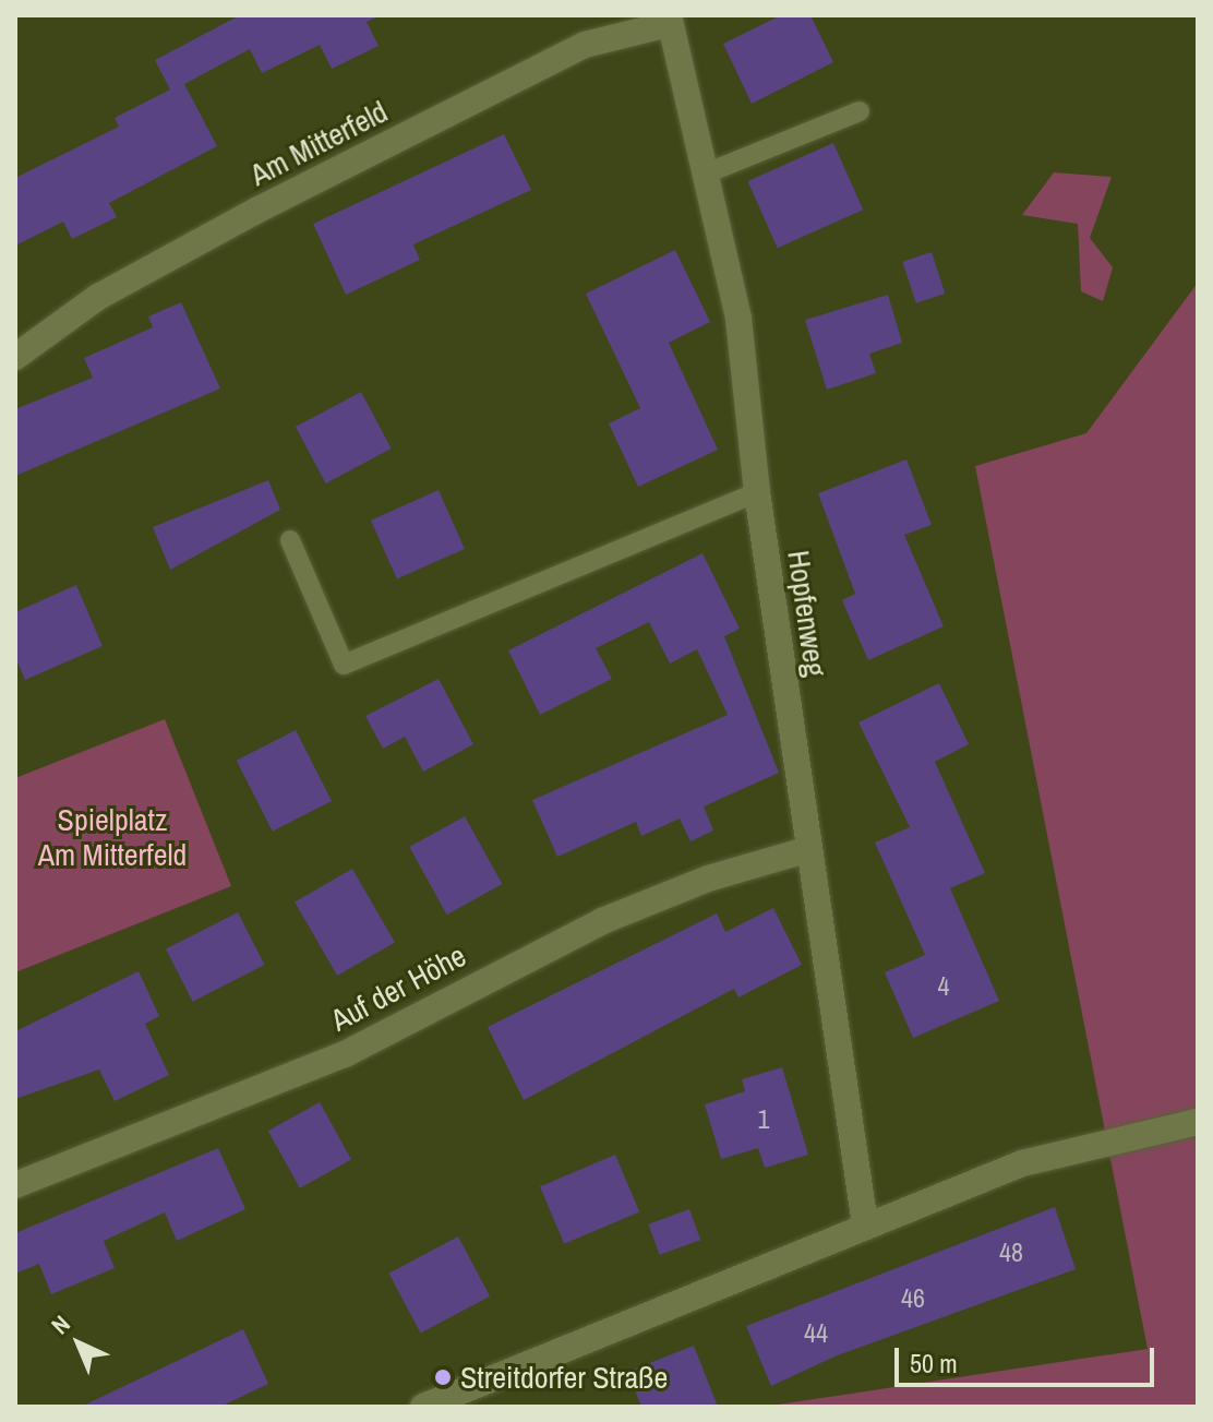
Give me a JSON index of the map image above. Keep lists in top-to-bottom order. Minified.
{"streets":{"street":["Am Mitterfeld","Hopfenweg","Auf der Höhe"]},"crossings":[["Am Mitterfeld","Hopfenweg"],["Hopfenweg","Auf der Höhe"]],"parks":["Spielplatz Am Mitterfeld"],"places":["Streitdorfer Straße"],"house_numbers":["4","1","48","46","44"],"scale_bar":"50 m","north":"top left"}
